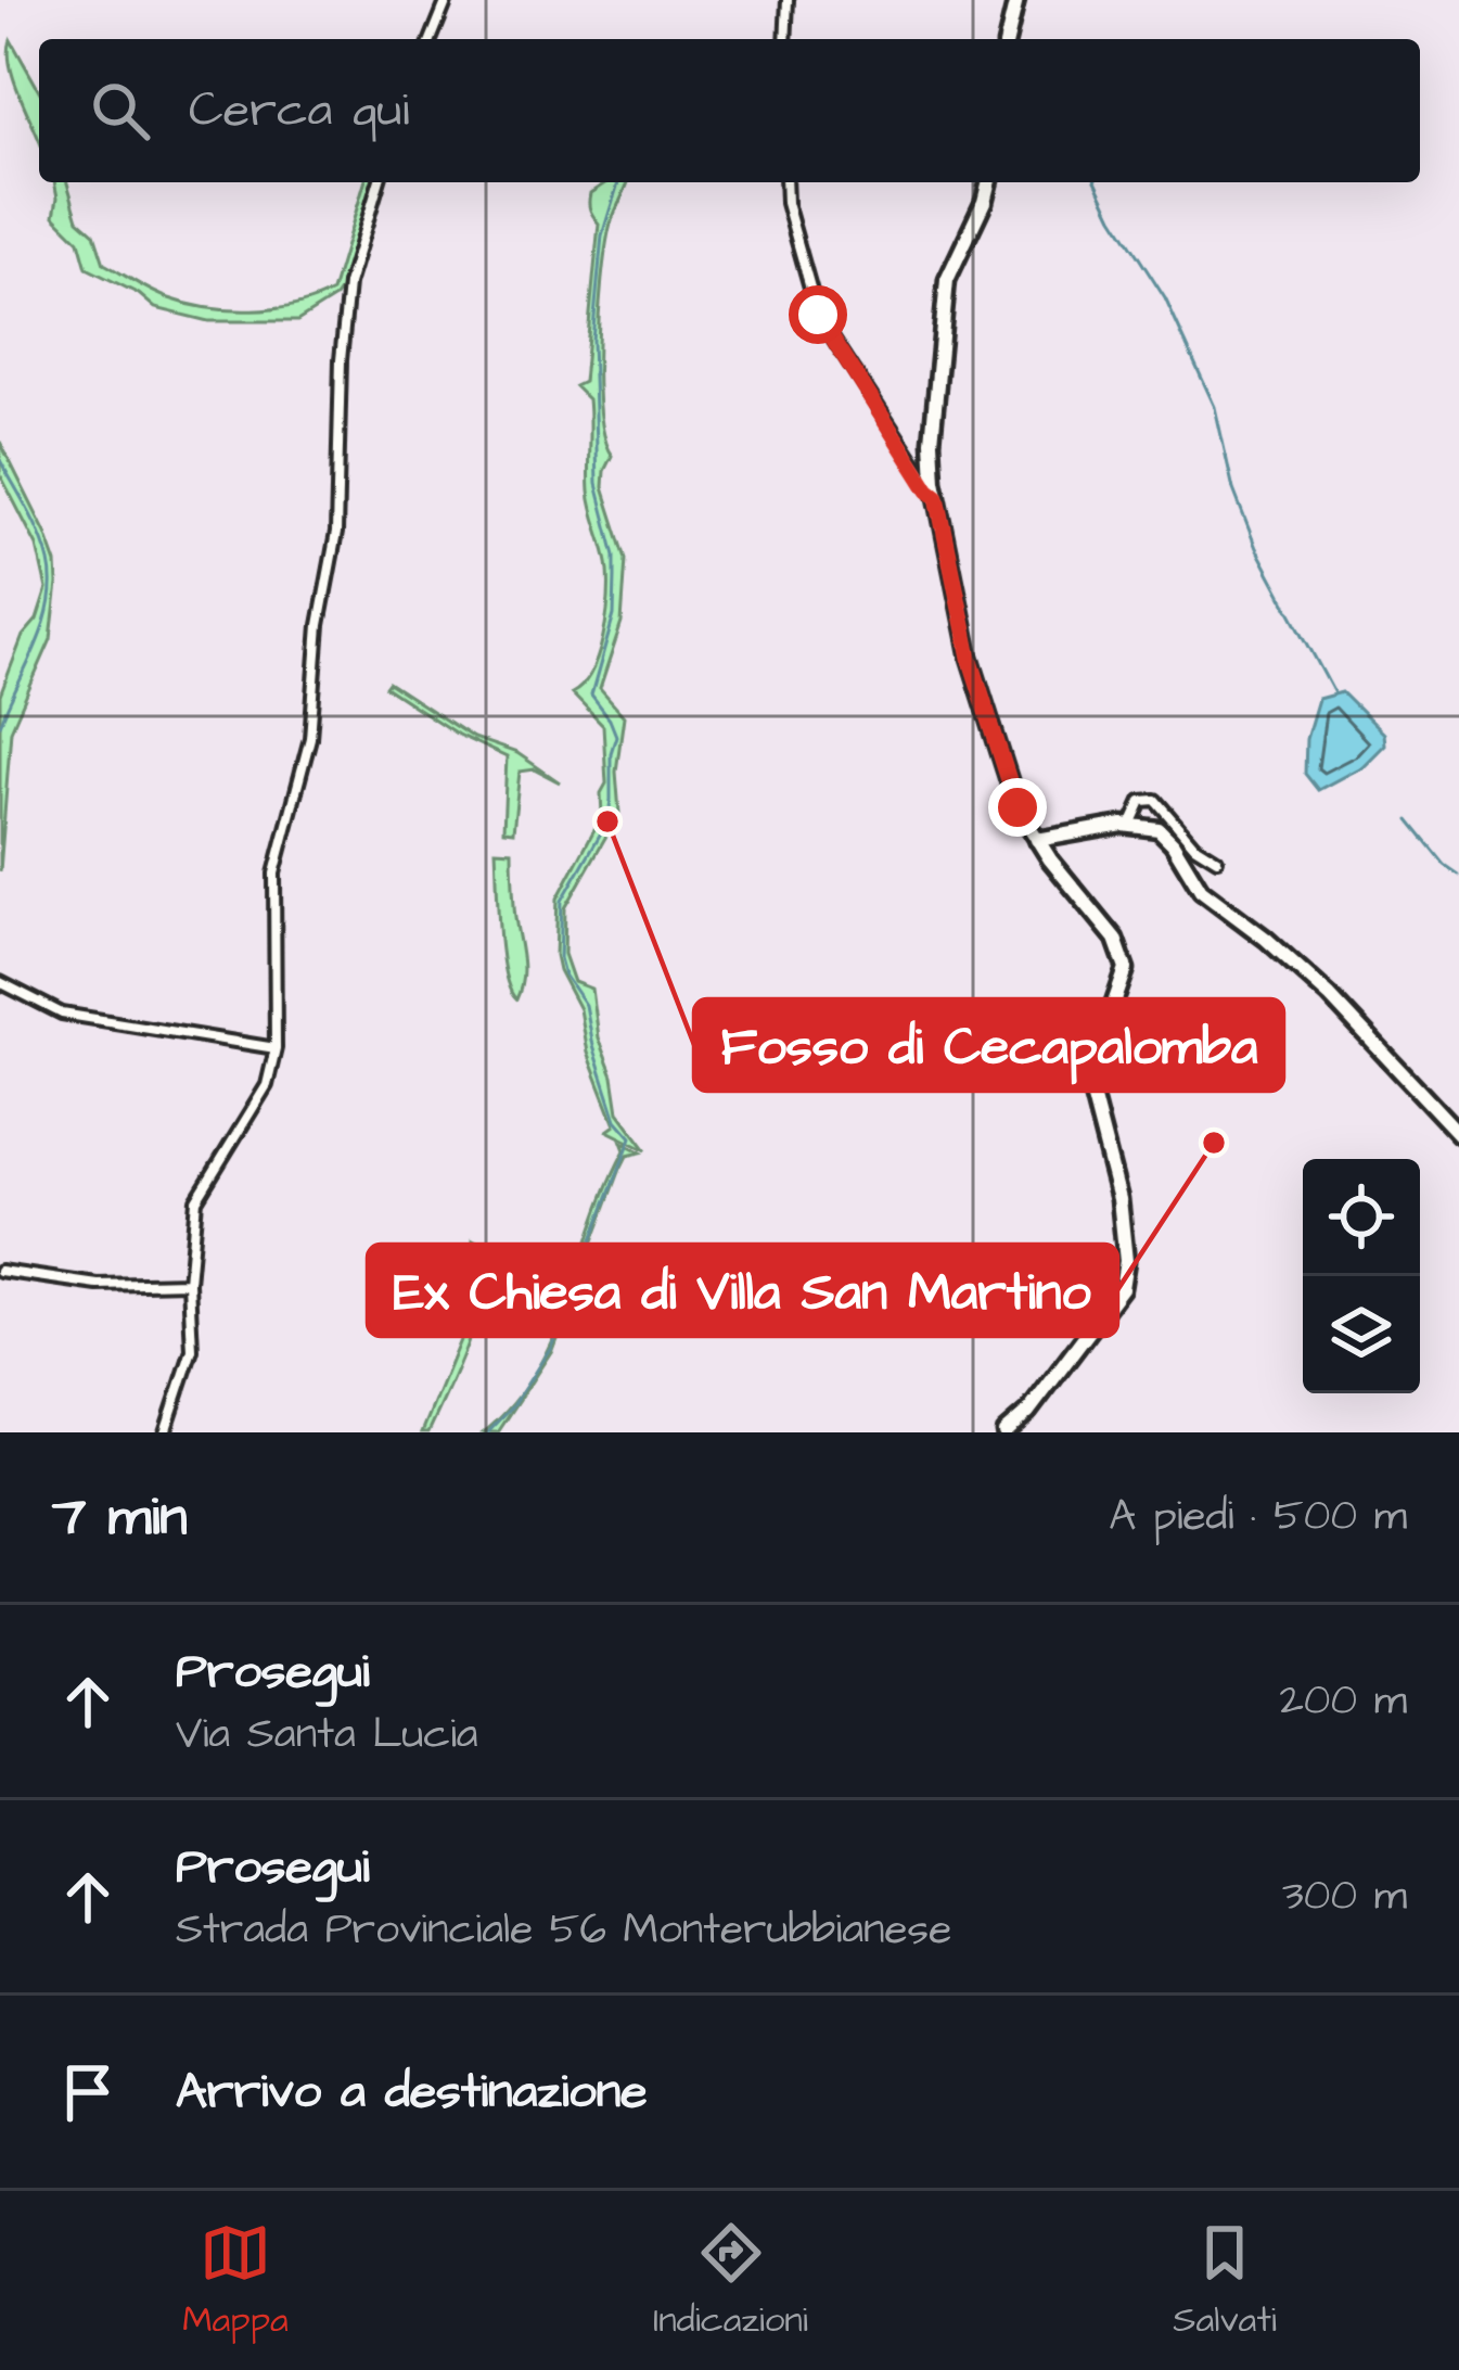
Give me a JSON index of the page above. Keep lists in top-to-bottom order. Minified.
{"places":["Fosso di Cecapalomba","Ex Chiesa di Villa San Martino"],"page":{"search":"Cerca qui","heading":["7 min","A piedi · 500 m"],"list":[["Prosegui","Via Santa Lucia","200 m"],["Prosegui","Strada Provinciale 56 Monterubbianese","300 m"],"Arrivo a destinazione"],"nav":["Mappa","Indicazioni","Salvati"]}}
